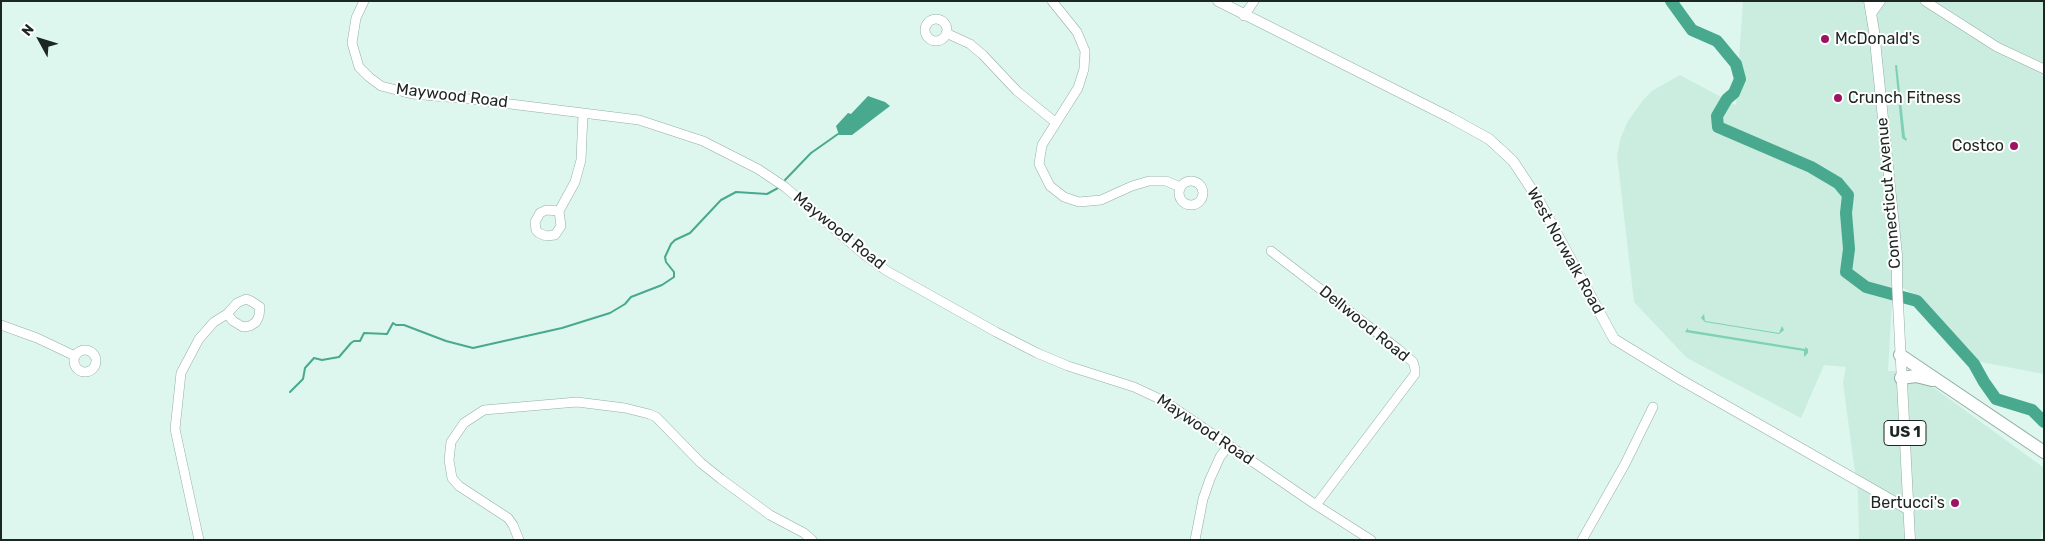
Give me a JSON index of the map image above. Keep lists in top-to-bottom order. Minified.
{"streets":{"main road":["Connecticut Avenue","West Norwalk Road","US 1"],"street":["Maywood Road","Dellwood Road"]},"crossings":[["Maywood Road","Dellwood Road"],["Connecticut Avenue","US 1"],["West Norwalk Road","US 1"]],"places":["McDonald's","Crunch Fitness","Costco","Bertucci's"],"north":"top left"}
